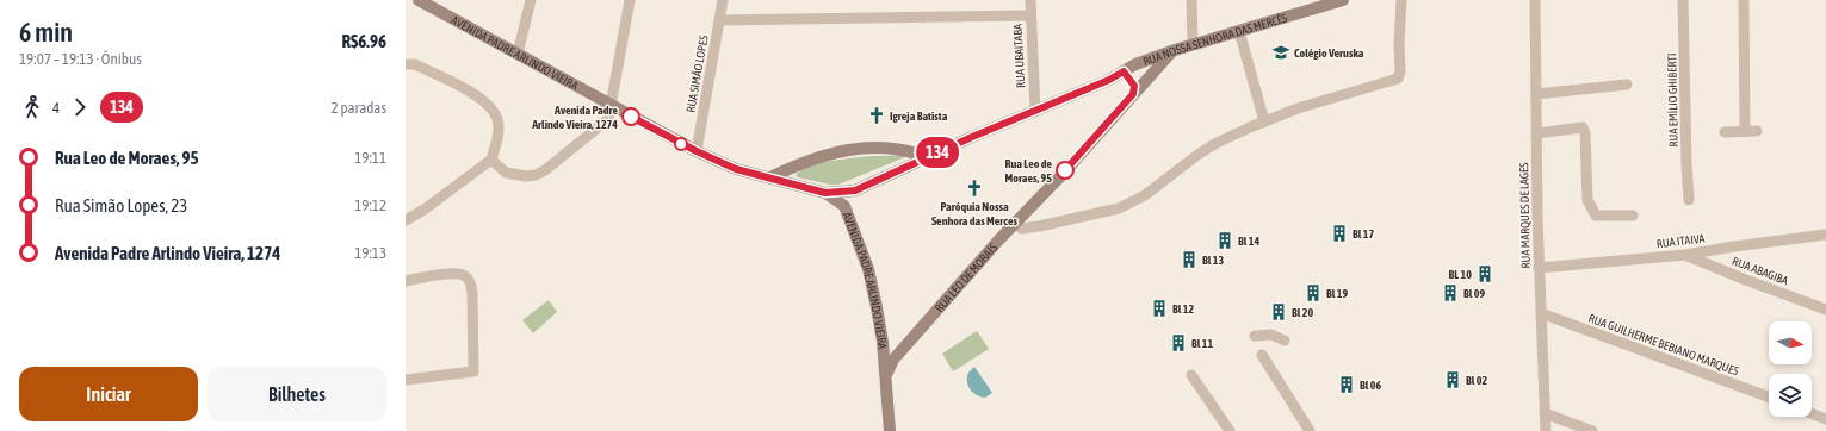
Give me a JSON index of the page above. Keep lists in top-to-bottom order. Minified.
{"streets":{"main road":["RUA NOSSA SENHORA DAS MERCÊS","AVENIDA PADRE ARLINDO VIEIRA","RUA LÉO DE MORAIS"],"street":["RUA UBAITABA","RUA SIMÃO LOPES","RUA EMÍLIO GHIBERTI","RUA MARQUES DE LAGES","RUA ITAIVA","RUA ABAGIBA","RUA GUILHERME BEBIANO MARQUES"]},"crossings":[["RUA NOSSA SENHORA DAS MERCÊS","AVENIDA PADRE ARLINDO VIEIRA"],["RUA NOSSA SENHORA DAS MERCÊS","RUA UBAITABA"],["RUA NOSSA SENHORA DAS MERCÊS","RUA LÉO DE MORAIS"],["AVENIDA PADRE ARLINDO VIEIRA","RUA SIMÃO LOPES"],["AVENIDA PADRE ARLINDO VIEIRA","RUA LÉO DE MORAIS"],["RUA MARQUES DE LAGES","RUA ITAIVA"],["RUA MARQUES DE LAGES","RUA GUILHERME BEBIANO MARQUES"],["RUA ITAIVA","RUA ABAGIBA"]],"places":{"school or university":["Colégio Veruska"],"church":["Igreja Batista","Paróquia Nossa Senhora das Merces"],"other":["Avenida Padre Arlindo Vieira, 1274","Rua Leo de Moraes, 95"],"building":["Bl 17","Bl 14","Bl 13","BL 10","Bl 19","Bl 09","Bl 12","Bl 20","Bl 11","Bl 02","Bl 06"]},"lines":["bus line 134"],"north":"right","page":{"heading":["6 min","19:07 – 19:13 · Ônibus","R$6.96"],"on_map":"134","legs":["4","134","2 paradas"],"list":[{"name":"Rua Leo de Moraes, 95","value":"19:11"},{"name":"Rua Simão Lopes, 23","value":"19:12"},{"name":"Avenida Padre Arlindo Vieira, 1274","value":"19:13"}],"buttons":["Iniciar","Bilhetes"]}}
